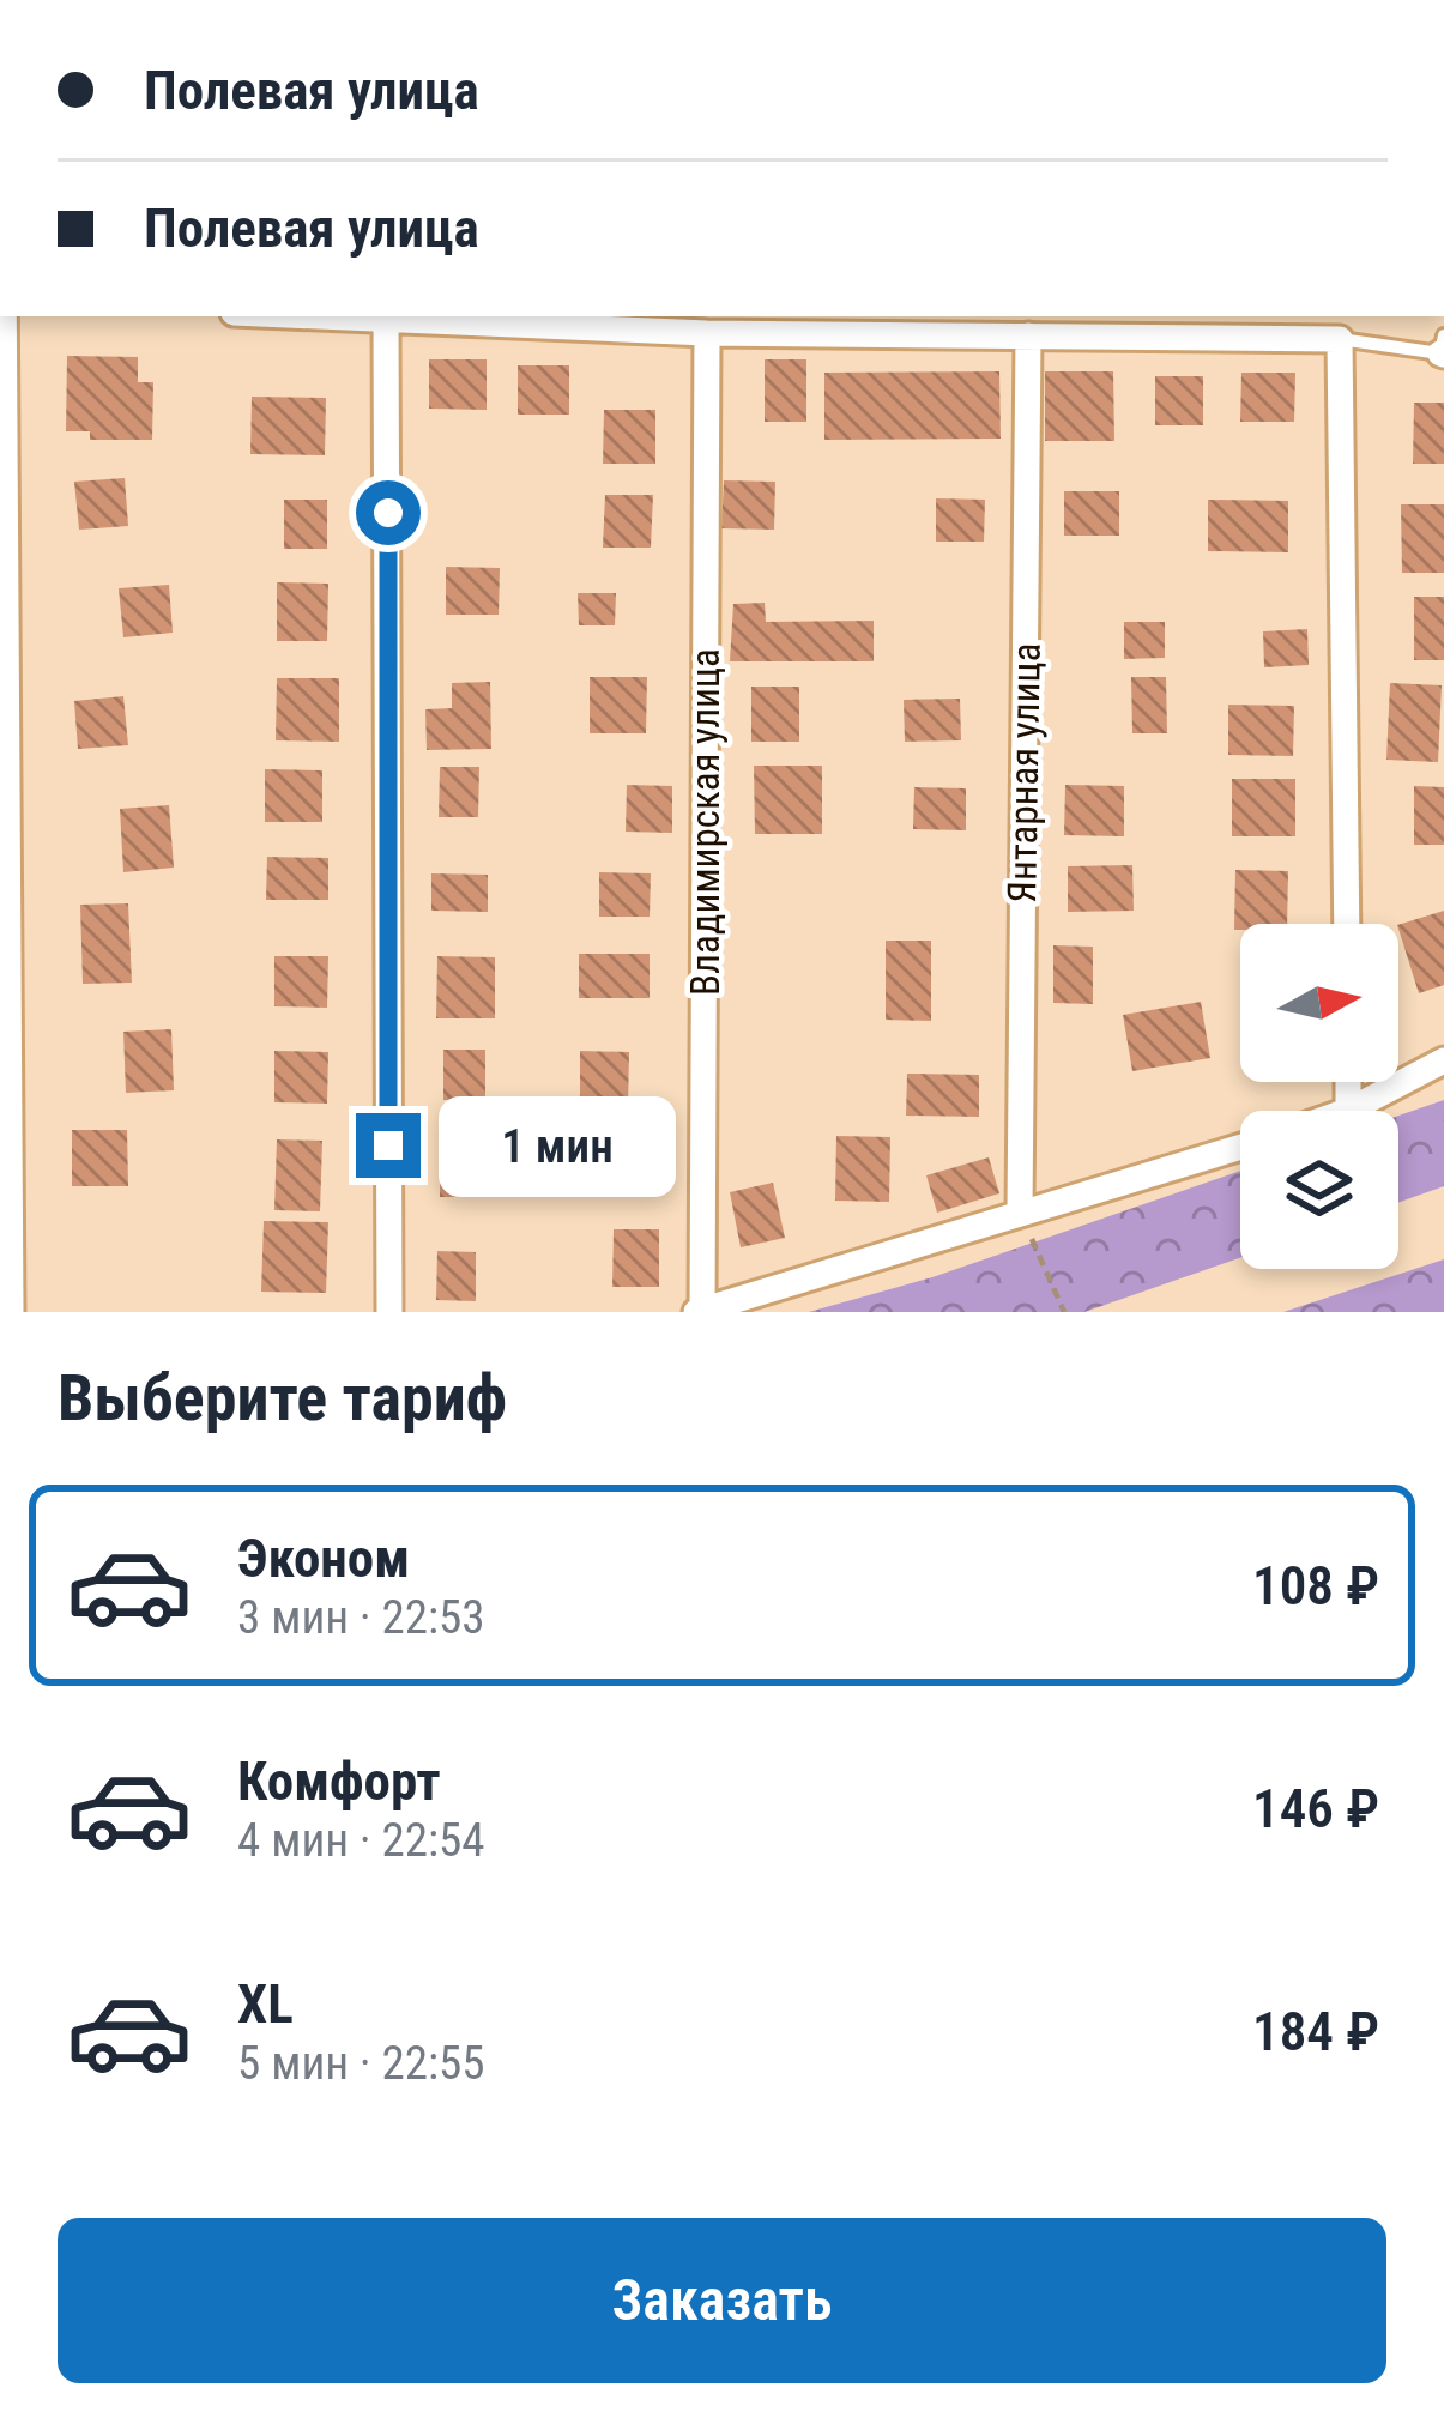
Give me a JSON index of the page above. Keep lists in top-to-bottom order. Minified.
{"streets":{"street":["Янтарная улица","Владимирская улица"]},"north":"right","page":{"banner":["Полевая улица","Полевая улица"],"bubble":"1 мин","heading":"Выберите тариф","list":[{"name":"Эконом","note":"3 мин · 22:53","value":"108 ₽"},{"name":"Комфорт","note":"4 мин · 22:54","value":"146 ₽"},{"name":"XL","note":"5 мин · 22:55","value":"184 ₽"}],"buttons":"Заказать"}}
